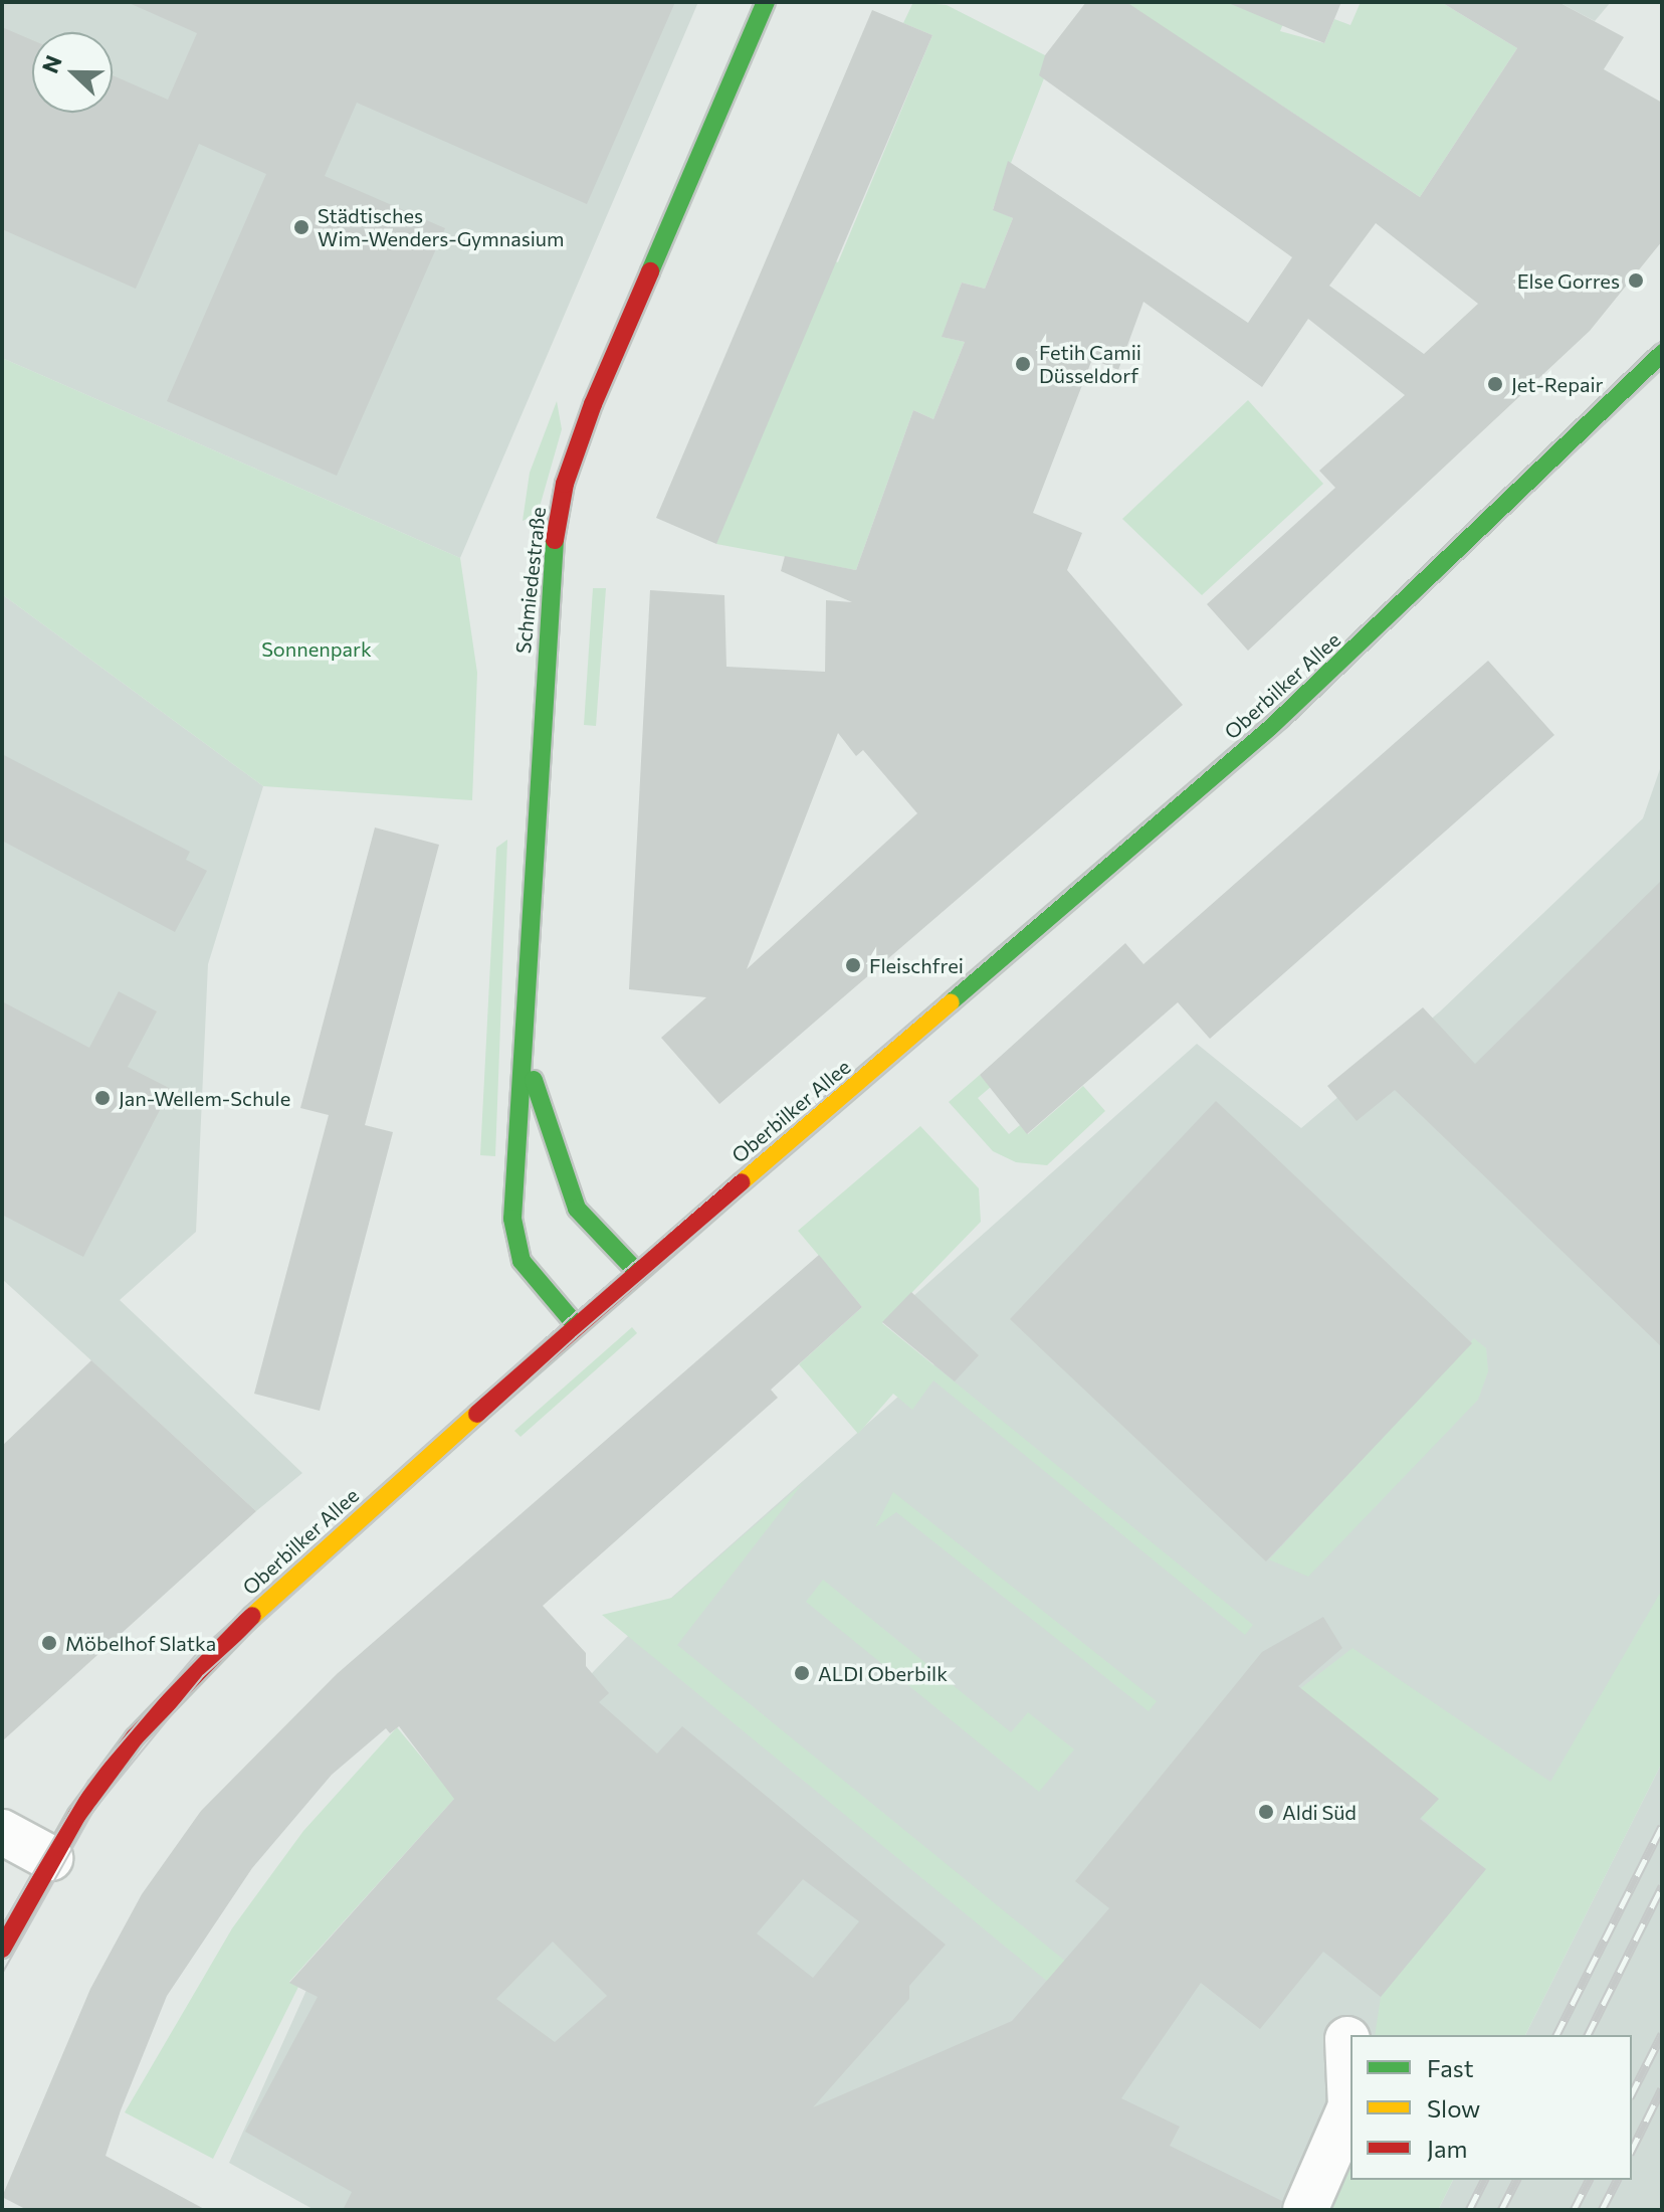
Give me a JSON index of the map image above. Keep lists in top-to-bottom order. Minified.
{"streets":{"main road":["Schmiedestraße","Oberbilker Allee"]},"crossings":[["Schmiedestraße","Oberbilker Allee"]],"parks":["Sonnenpark"],"places":["Städtisches Wim-Wenders-Gymnasium","Else Gorres","Fetih Camii Düsseldorf","Jet-Repair","Fleischfrei","Jan-Wellem-Schule","Möbelhof Slatka","ALDI Oberbilk","Aldi Süd"],"legend":["Fast","Slow","Jam"],"north":"left"}
